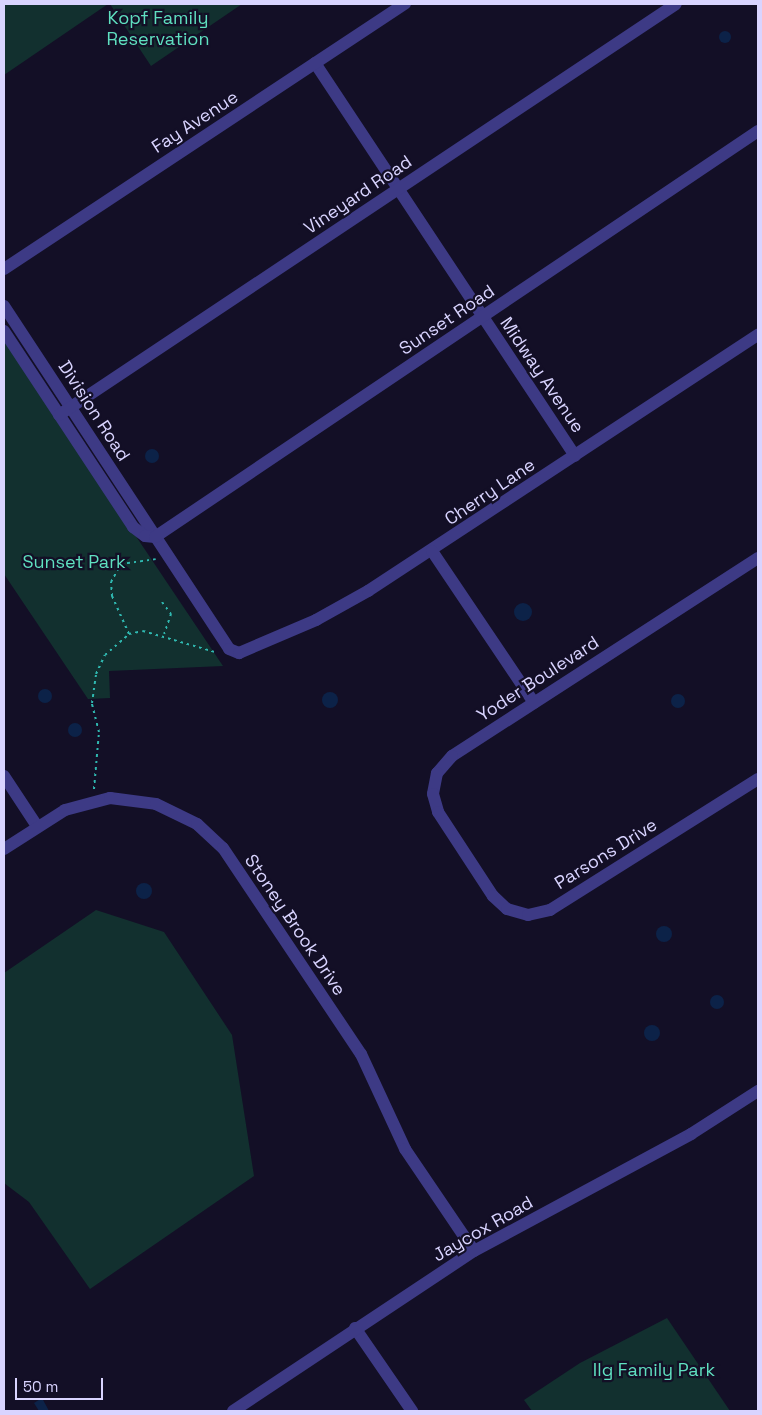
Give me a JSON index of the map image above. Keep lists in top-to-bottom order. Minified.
{"streets":{"street":["Fay Avenue","Vineyard Road","Sunset Road","Midway Avenue","Division Road","Cherry Lane","Yoder Boulevard","Parsons Drive","Stoney Brook Drive","Jaycox Road"]},"crossings":[["Fay Avenue","Midway Avenue"],["Vineyard Road","Midway Avenue"],["Vineyard Road","Division Road"],["Sunset Road","Midway Avenue"],["Sunset Road","Division Road"],["Midway Avenue","Cherry Lane"],["Division Road","Cherry Lane"],["Yoder Boulevard","Parsons Drive"],["Stoney Brook Drive","Jaycox Road"]],"parks":["Kopf Family Reservation","Sunset Park","Ilg Family Park"],"scale_bar":"50 m"}
